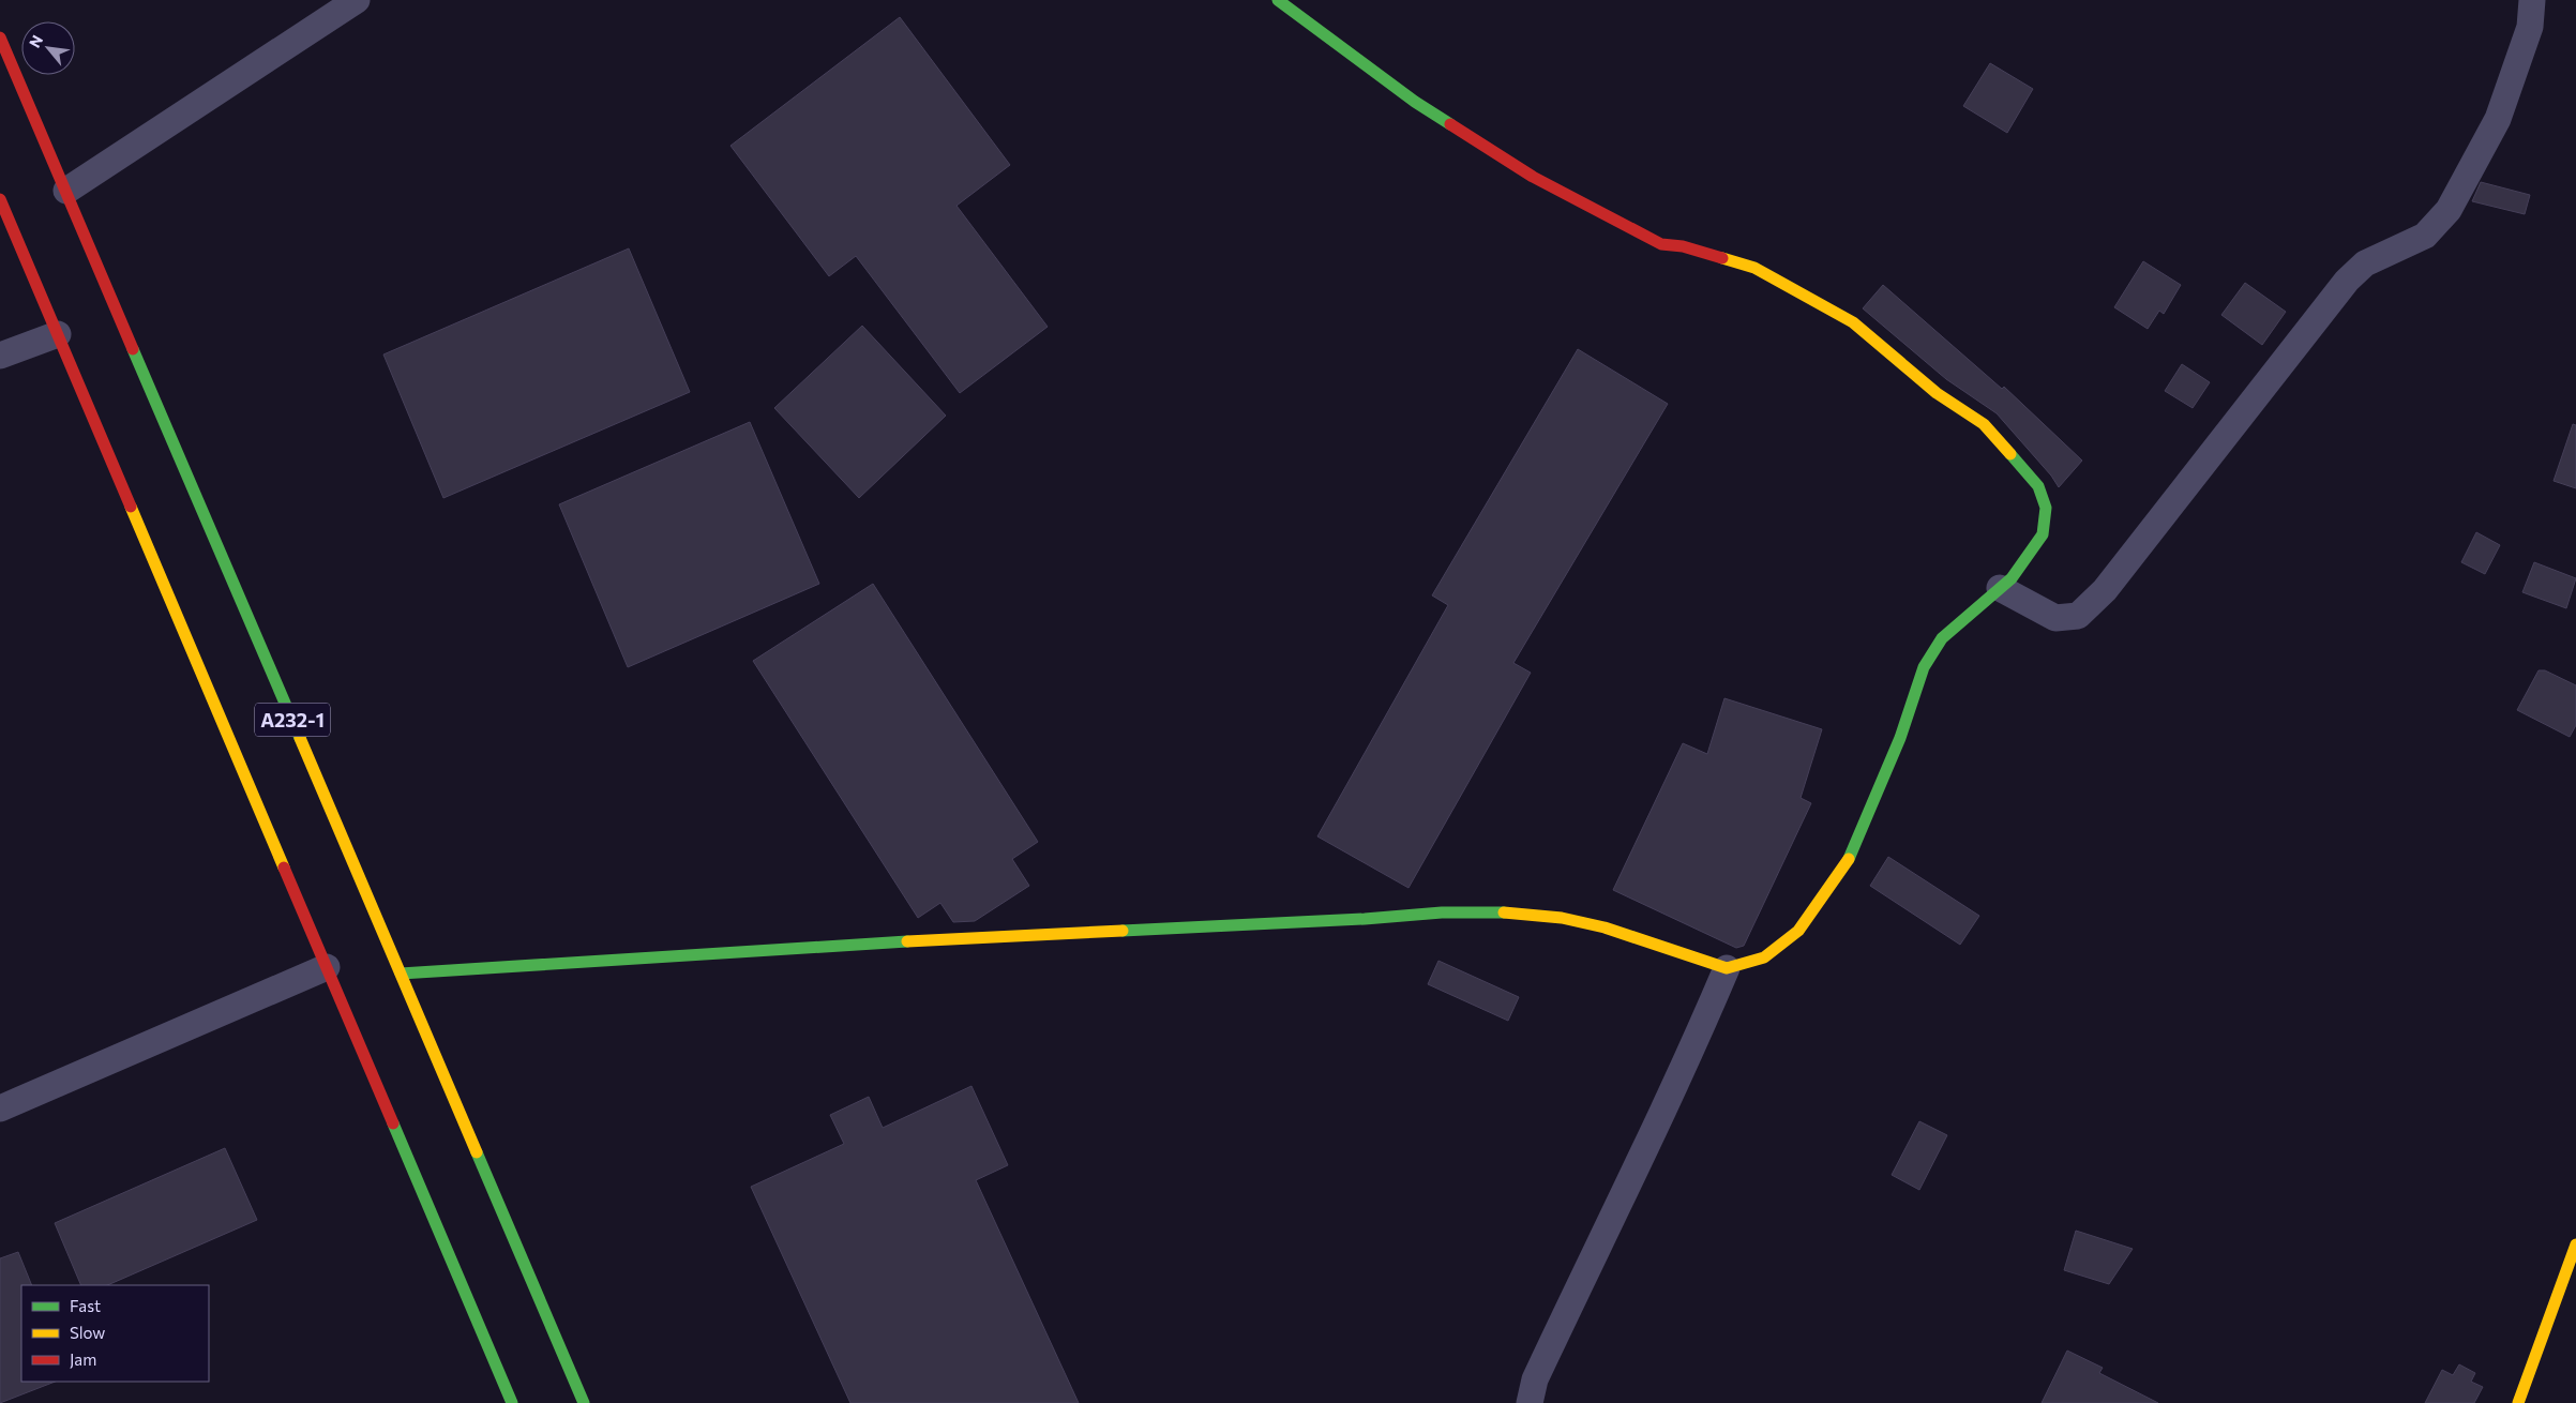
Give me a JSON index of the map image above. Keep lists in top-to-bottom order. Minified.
{"streets":{"main road":["A232-1"]},"legend":["Fast","Slow","Jam"],"north":"top left"}
